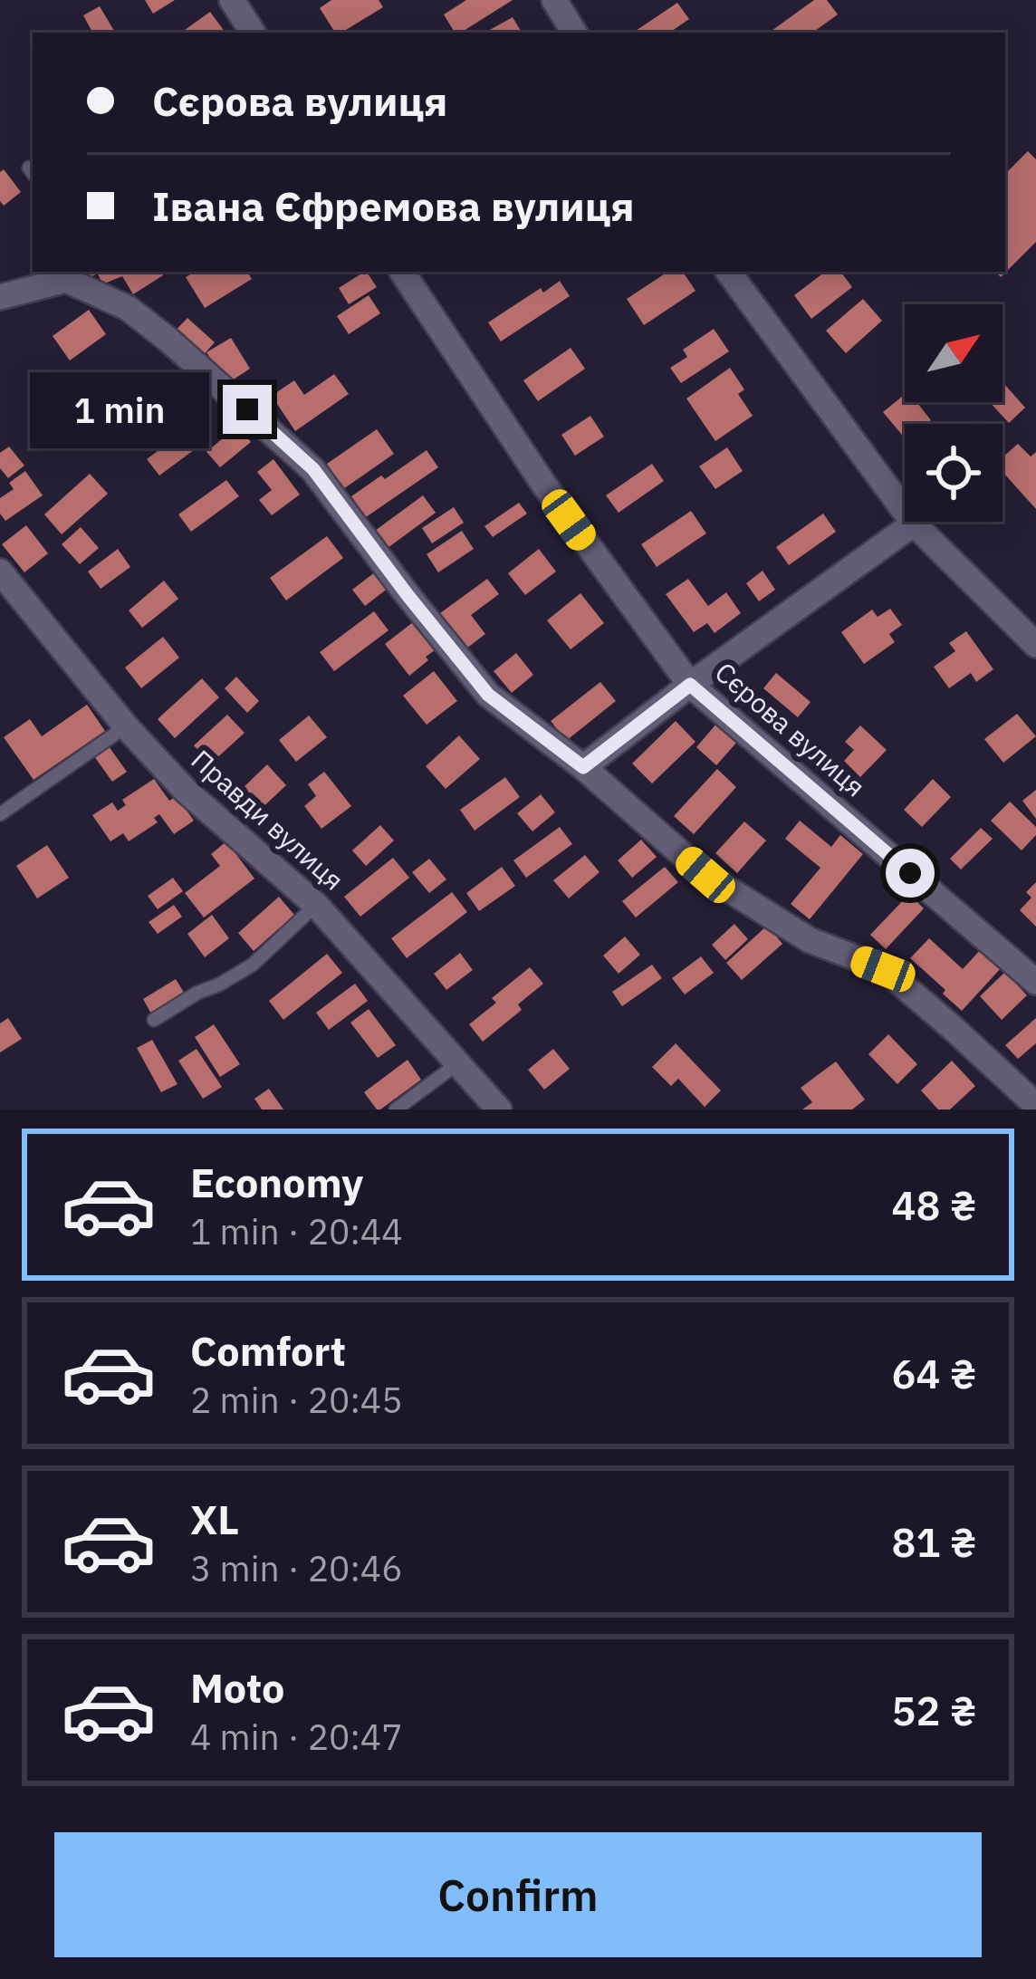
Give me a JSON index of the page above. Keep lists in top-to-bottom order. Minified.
{"streets":{"street":["Сєрова вулиця","Правди вулиця"]},"north":"top right","page":{"banner":["Сєрова вулиця","Івана Єфремова вулиця"],"bubble":"1 min","list":[{"name":"Economy","note":"1 min · 20:44","value":"48 ₴"},{"name":"Comfort","note":"2 min · 20:45","value":"64 ₴"},{"name":"XL","note":"3 min · 20:46","value":"81 ₴"},{"name":"Moto","note":"4 min · 20:47","value":"52 ₴"}],"buttons":"Confirm"}}
